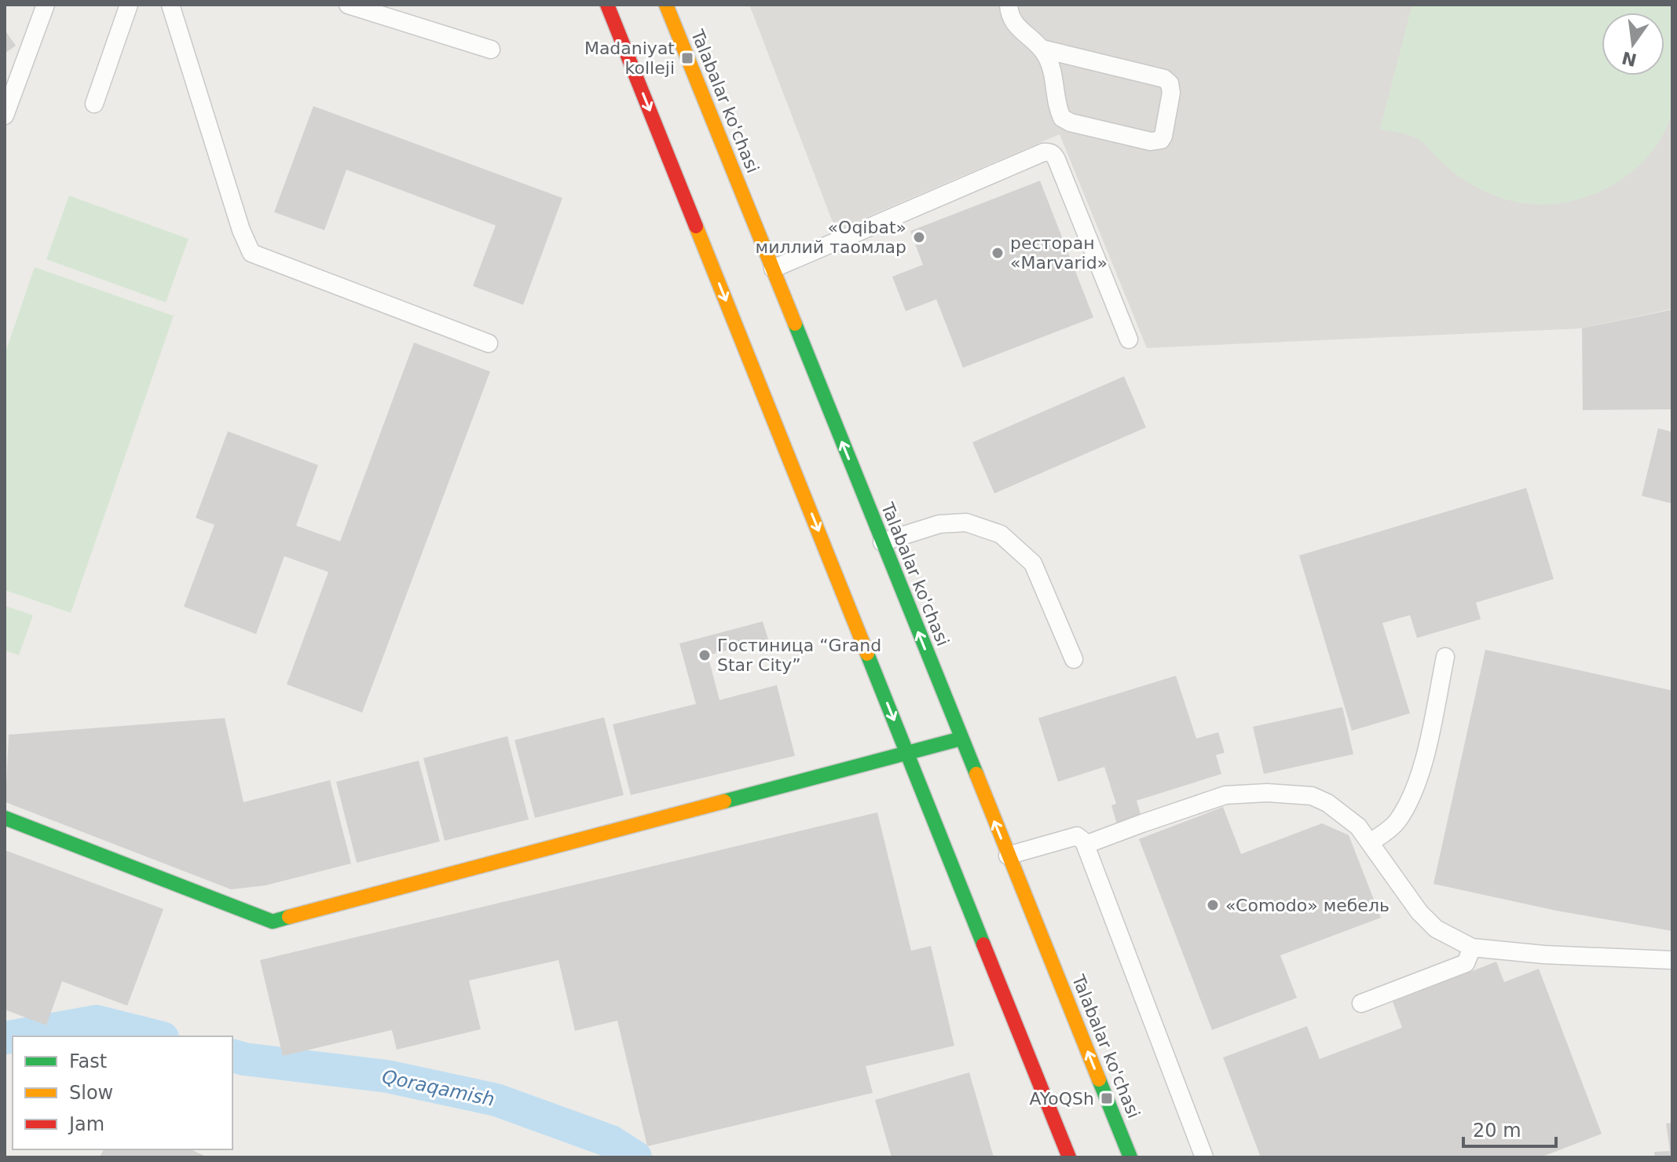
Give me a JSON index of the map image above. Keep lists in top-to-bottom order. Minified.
{"streets":{"main road":["Talabalar ko'chasi"]},"water":["Qoraqamish"],"places":{"transit":["Madaniyat kolleji","AYoQSh"],"other":["«Oqibat» миллий таомлар","ресторан «Marvarid»","Гостиница “Grand Star City”","«Comodo» мебель"]},"legend":["Fast","Slow","Jam"],"scale_bar":"20 m","north":"bottom"}
